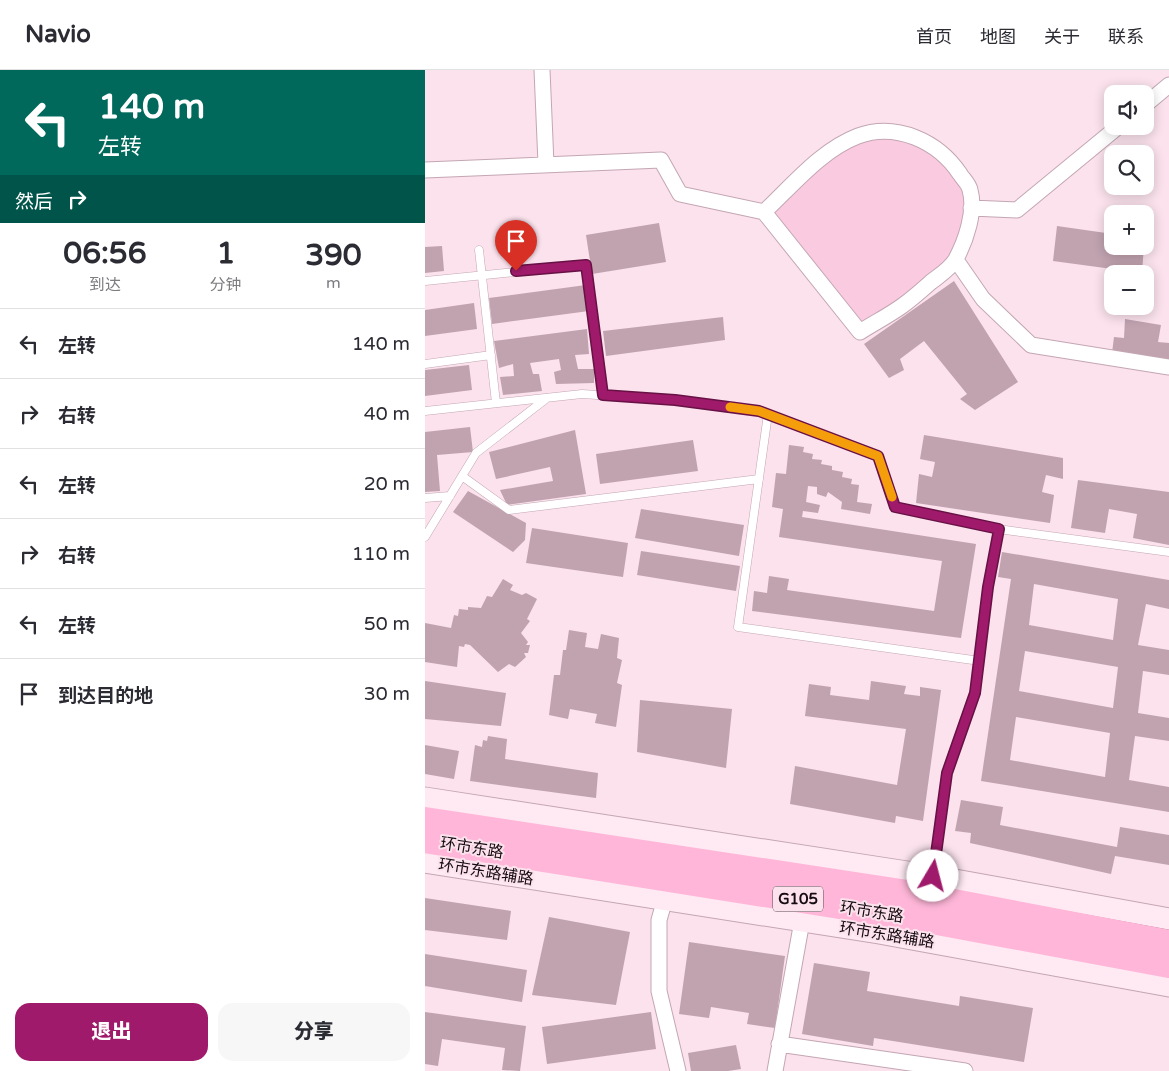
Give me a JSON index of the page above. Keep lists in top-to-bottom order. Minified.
{"streets":{"highway":["环市东路","G105"],"main road":["环市东路辅路"]},"page":{"header":"Navio","nav":["首页","地图","关于","联系"],"turn":["140 m","左转"],"map_buttons":["+","−"],"then":"然后","eta":["06:56","到达","1","分钟","390","m"],"list":[{"name":"左转","value":"140 m"},{"name":"右转","value":"40 m"},{"name":"左转","value":"20 m"},{"name":"右转","value":"110 m"},{"name":"左转","value":"50 m"},{"name":"到达目的地","value":"30 m"}],"buttons":["退出","分享"]}}
